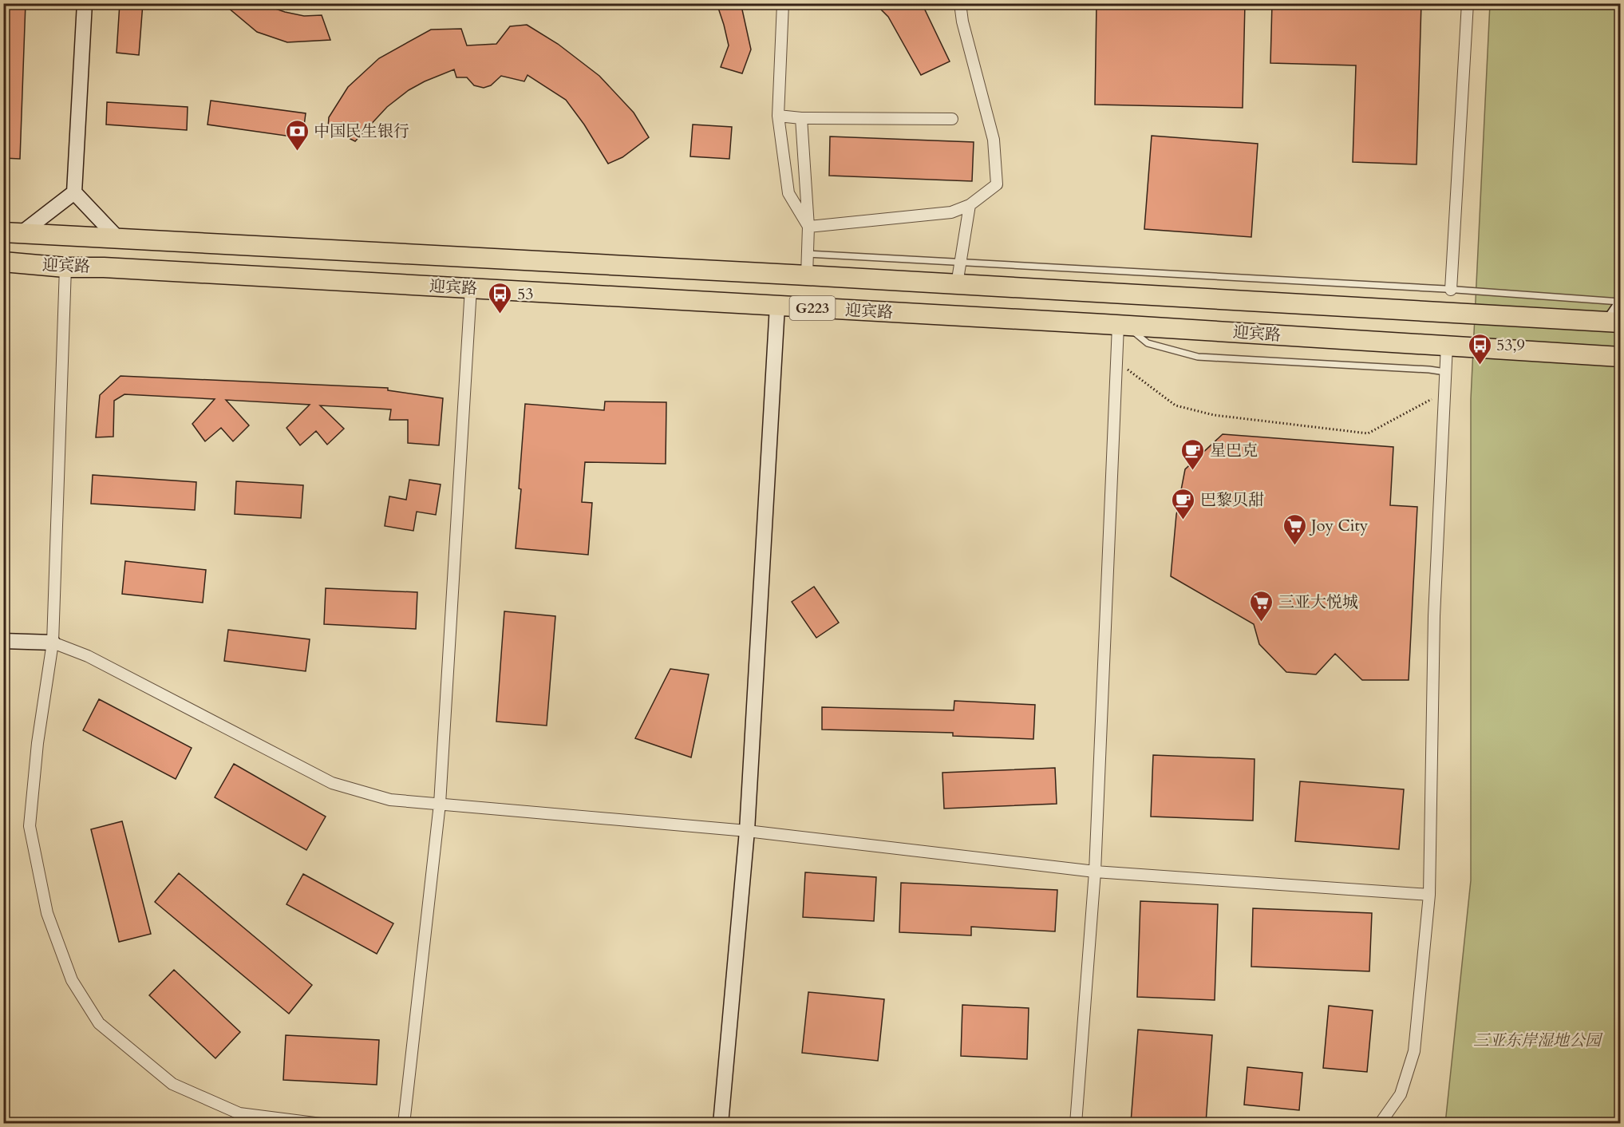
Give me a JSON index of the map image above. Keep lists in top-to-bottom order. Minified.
{"streets":{"highway":["迎宾路","G223"]},"parks":["三亚东岸湿地公园"],"places":{"bank":["中国民生银行"],"bus stop":["53","53,9"],"cafe":["星巴克","巴黎贝甜"],"supermarket":["Joy City","三亚大悦城"]}}
